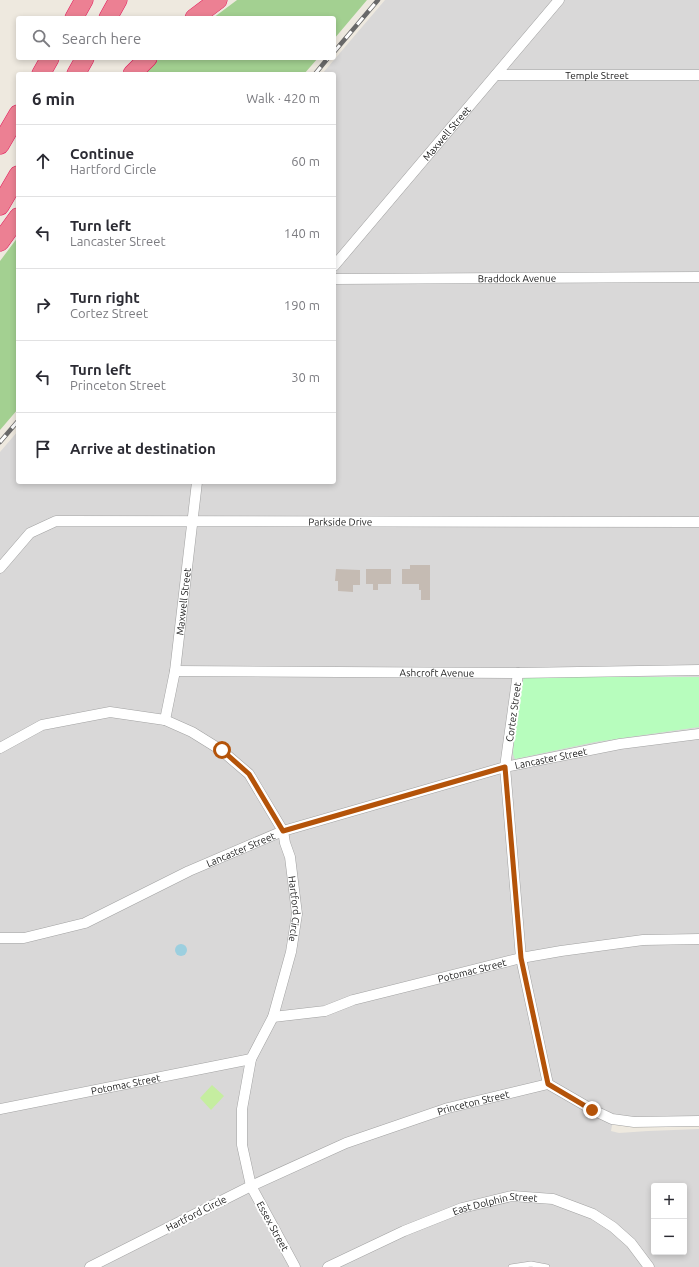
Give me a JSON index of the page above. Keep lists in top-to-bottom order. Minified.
{"streets":{"street":["Temple Street","Maxwell Street","Braddock Avenue","Parkside Drive","Ashcroft Avenue","Cortez Street","Lancaster Street","Hartford Circle","Potomac Street","Princeton Street","East Dolphin Street","Essex Street"]},"crossings":[["Temple Street","Maxwell Street"],["Maxwell Street","Parkside Drive"],["Maxwell Street","Ashcroft Avenue"],["Maxwell Street","Hartford Circle"],["Ashcroft Avenue","Cortez Street"],["Cortez Street","Lancaster Street"],["Cortez Street","Potomac Street"],["Cortez Street","Princeton Street"],["Lancaster Street","Hartford Circle"],["Hartford Circle","Potomac Street"],["Hartford Circle","Princeton Street"],["Hartford Circle","Essex Street"],["Princeton Street","Essex Street"]],"page":{"search":"Search here","heading":["6 min","Walk · 420 m"],"list":[["Continue","Hartford Circle","60 m"],["Turn left","Lancaster Street","140 m"],["Turn right","Cortez Street","190 m"],["Turn left","Princeton Street","30 m"],"Arrive at destination"],"map_buttons":["+","−"]}}
